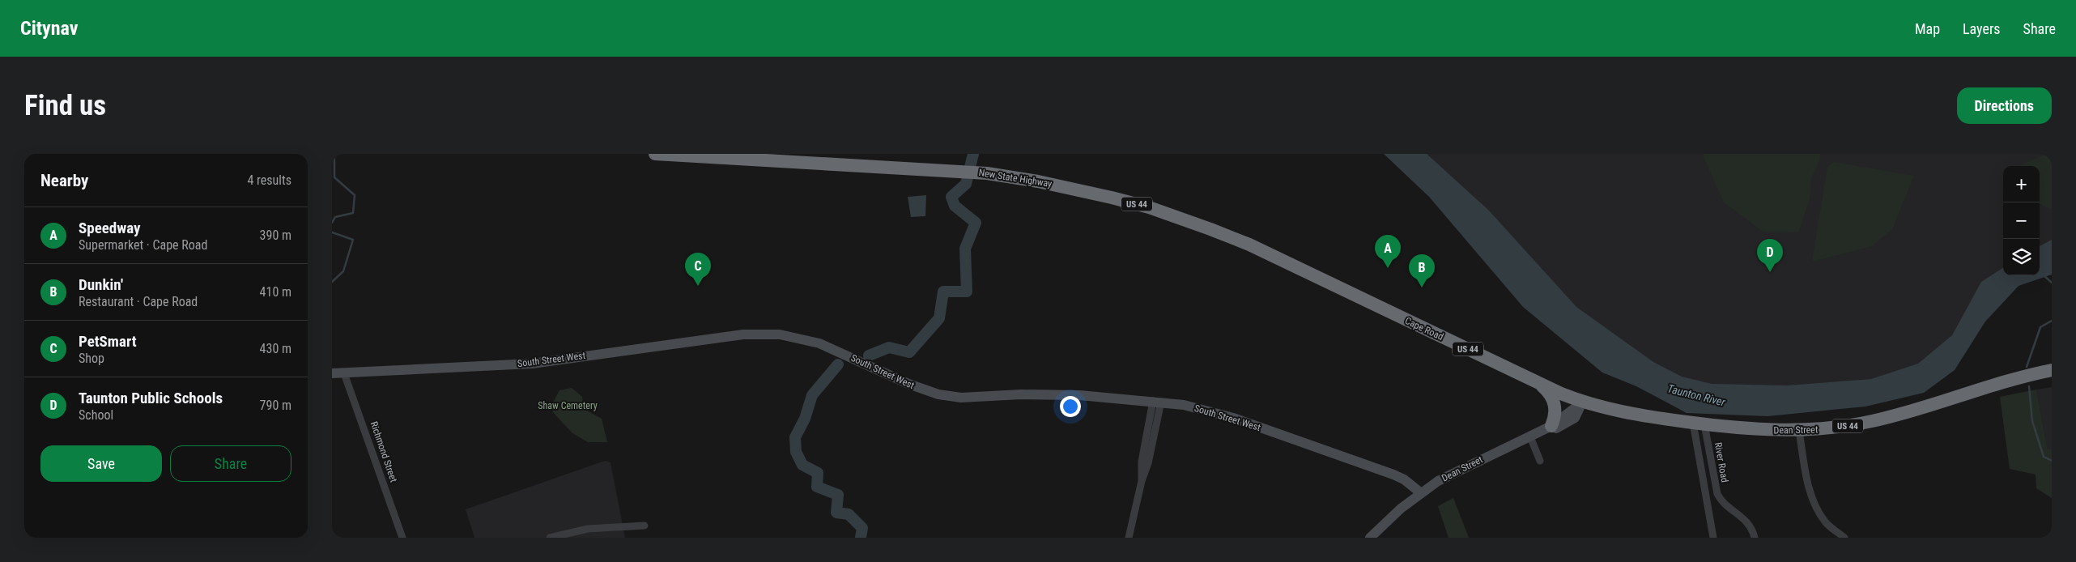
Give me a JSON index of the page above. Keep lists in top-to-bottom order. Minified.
{"streets":{"highway":["New State Highway","US 44","Cape Road","Dean Street"],"street":["South Street West","Richmond Street","River Road"]},"crossings":[["New State Highway","Cape Road"],["Cape Road","Dean Street"],["South Street West","Dean Street"],["South Street West","Richmond Street"],["Dean Street","River Road"]],"water":["Taunton River"],"parks":["Shaw Cemetery"],"page":{"header":"Citynav","nav":["Map","Layers","Share"],"buttons":["Directions",["Save","Share"]],"title":"Find us","heading":["Nearby","4 results"],"map_buttons":["+","−"],"list":[{"mark":"A","name":"Speedway","note":"Supermarket · Cape Road","value":"390 m"},{"mark":"B","name":"Dunkin'","note":"Restaurant · Cape Road","value":"410 m"},{"mark":"C","name":"PetSmart","note":"Shop","value":"430 m"},{"mark":"D","name":"Taunton Public Schools","note":"School","value":"790 m"}],"pins":["A","D","C","B"]}}
